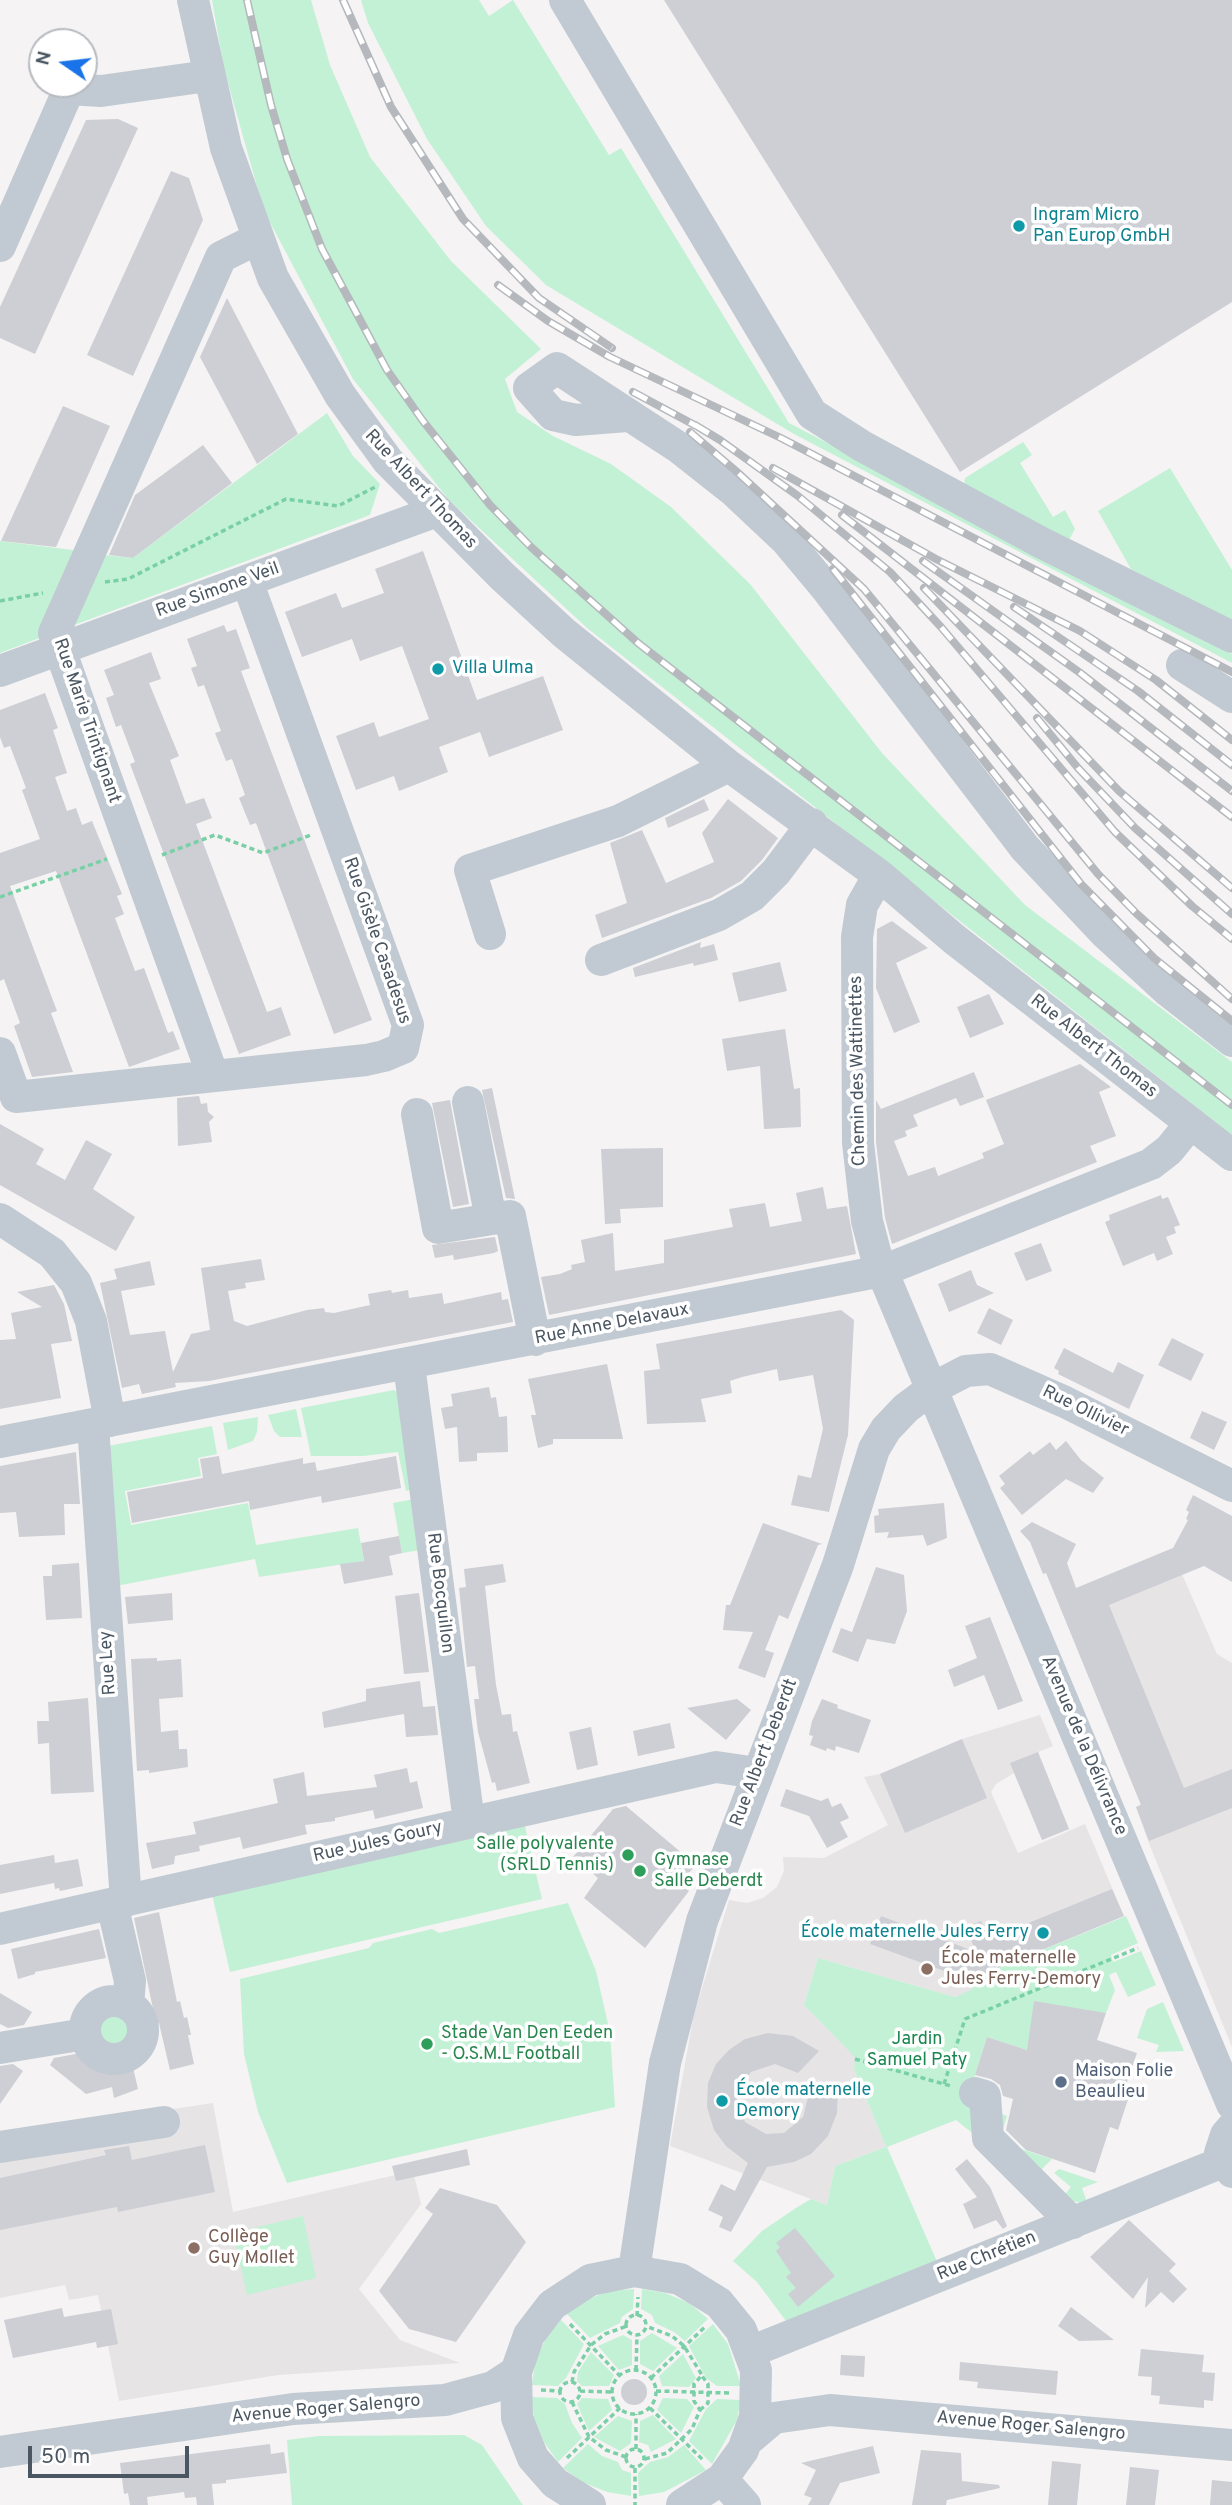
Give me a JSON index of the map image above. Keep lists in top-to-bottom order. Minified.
{"streets":{"street":["Rue Albert Thomas","Rue Simone Veil","Rue Marie Trintignant","Rue Gisèle Casadesus","Chemin des Wattinettes","Rue Anne Delavaux","Rue Ollivier","Rue Bocquillon","Rue Ley","Avenue de la Délivrance","Rue Albert Deberdt","Rue Jules Goury","Rue Chrétien","Avenue Roger Salengro"]},"crossings":[["Rue Albert Thomas","Rue Simone Veil"],["Rue Albert Thomas","Rue Marie Trintignant"],["Rue Albert Thomas","Chemin des Wattinettes"],["Rue Albert Thomas","Rue Anne Delavaux"],["Rue Simone Veil","Rue Marie Trintignant"],["Rue Simone Veil","Rue Gisèle Casadesus"],["Rue Marie Trintignant","Rue Gisèle Casadesus"],["Chemin des Wattinettes","Rue Anne Delavaux"],["Chemin des Wattinettes","Rue Ollivier"],["Chemin des Wattinettes","Avenue de la Délivrance"],["Chemin des Wattinettes","Rue Albert Deberdt"],["Rue Anne Delavaux","Rue Bocquillon"],["Rue Anne Delavaux","Rue Ley"],["Rue Ollivier","Avenue de la Délivrance"],["Rue Ollivier","Rue Albert Deberdt"],["Rue Bocquillon","Rue Jules Goury"],["Rue Ley","Rue Jules Goury"],["Avenue de la Délivrance","Rue Albert Deberdt"],["Rue Albert Deberdt","Rue Jules Goury"],["Rue Chrétien","Avenue Roger Salengro"]],"parks":["Jardin Samuel Paty"],"places":["Ingram Micro Pan Europ GmbH","Villa Ulma","Salle polyvalente (SRLD Tennis)","Gymnase Salle Deberdt","École maternelle Jules Ferry","École maternelle Jules Ferry-Demory","Stade Van Den Eeden - O.S.M.L Football","Maison Folie Beaulieu","École maternelle Demory","Collège Guy Mollet"],"scale_bar":"50 m","north":"left"}
